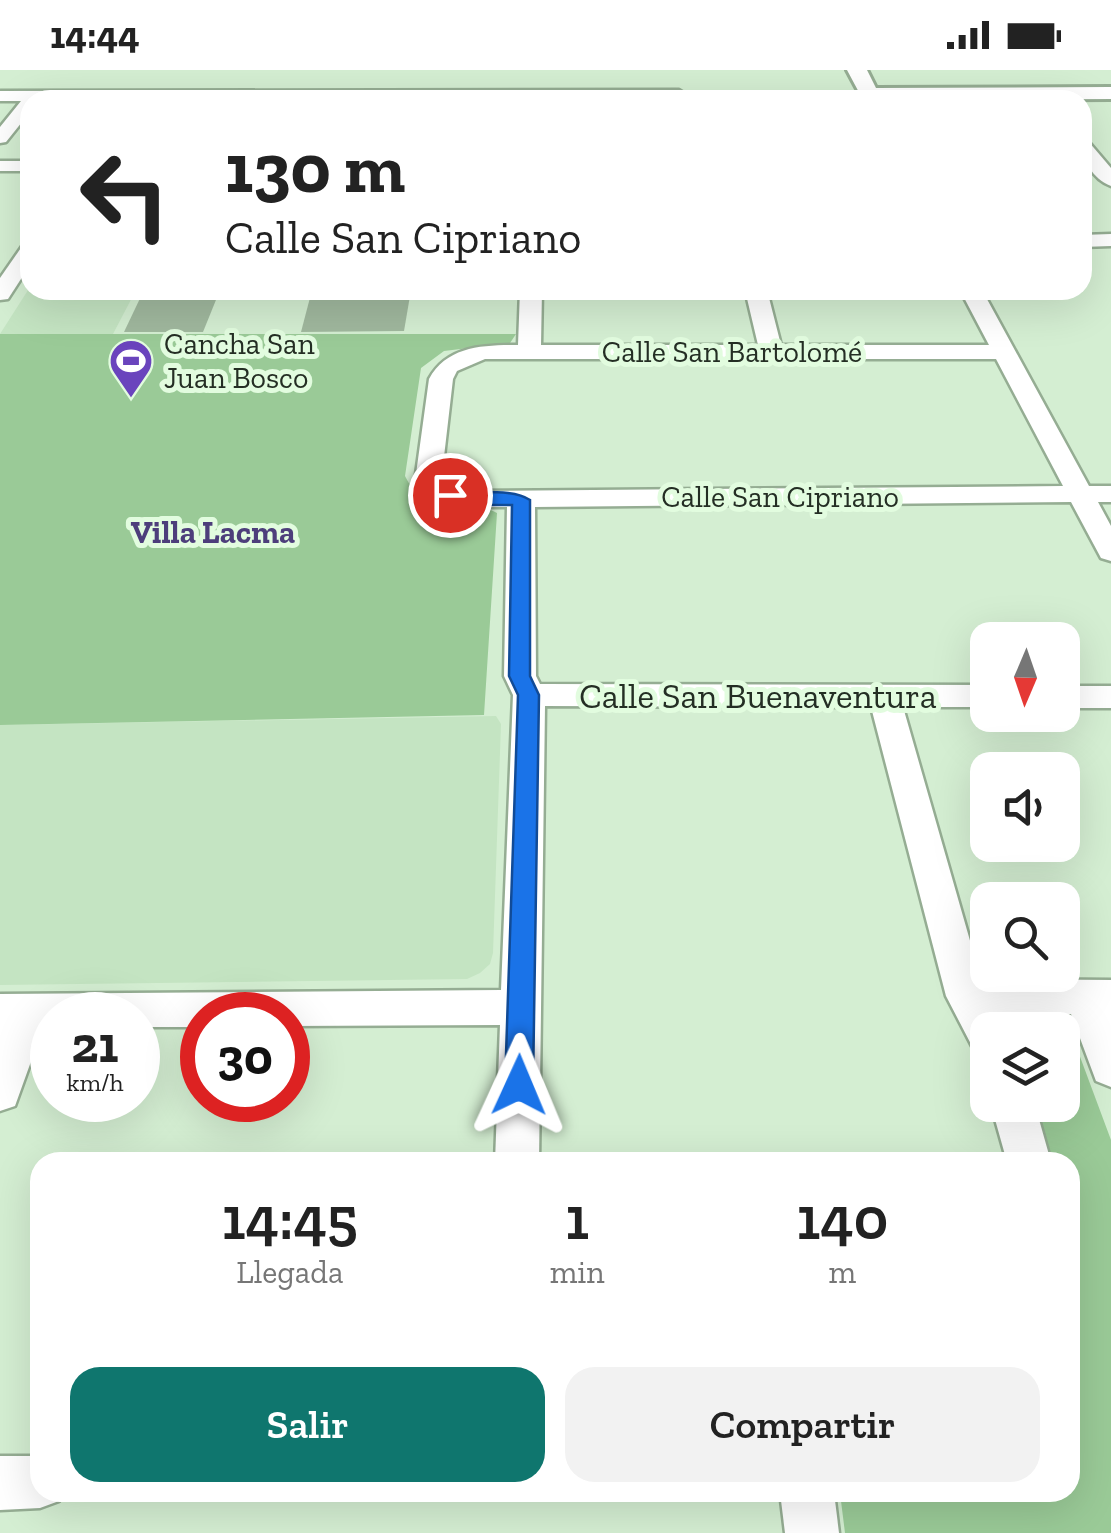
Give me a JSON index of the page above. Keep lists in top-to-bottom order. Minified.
{"streets":{"street":["Calle San Bartolomé","Calle San Cipriano","Calle San Buenaventura"]},"crossings":[["Calle San Bartolomé","Calle San Cipriano"]],"districts":["Villa Lacma"],"places":{"sports":["Cancha San Juan Bosco"]},"north":"bottom","page":{"status":"14:44","turn":["130 m","Calle San Cipriano"],"speed":"21 km/h","limit":"30","eta":["14:45","Llegada","1","min","140","m"],"buttons":["Salir","Compartir"]}}
